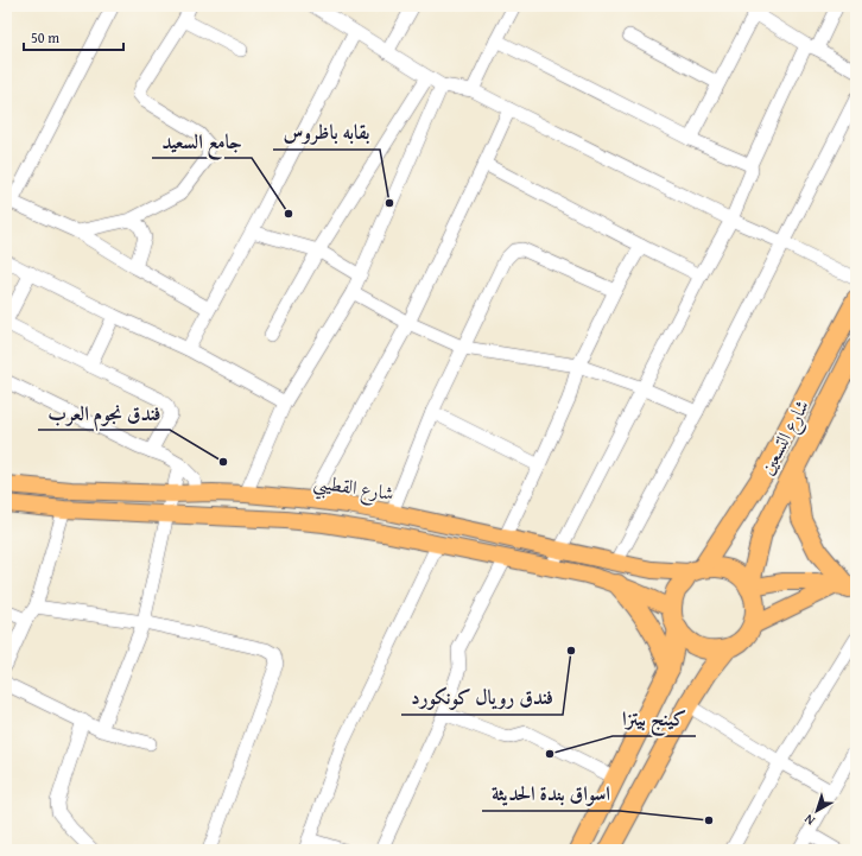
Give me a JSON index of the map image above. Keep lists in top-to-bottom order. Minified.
{"streets":{"highway":["شارع التسعين"],"main road":["شارع القطيبي"]},"crossings":[["شارع التسعين","شارع القطيبي"]],"places":["بقابه باظروس","جامع السعيد","فندق نجوم العرب","فندق رويال كونكورد","كينج بيتزا","اسواق بندة الحديثة"],"scale_bar":"50 m","north":"bottom left"}
